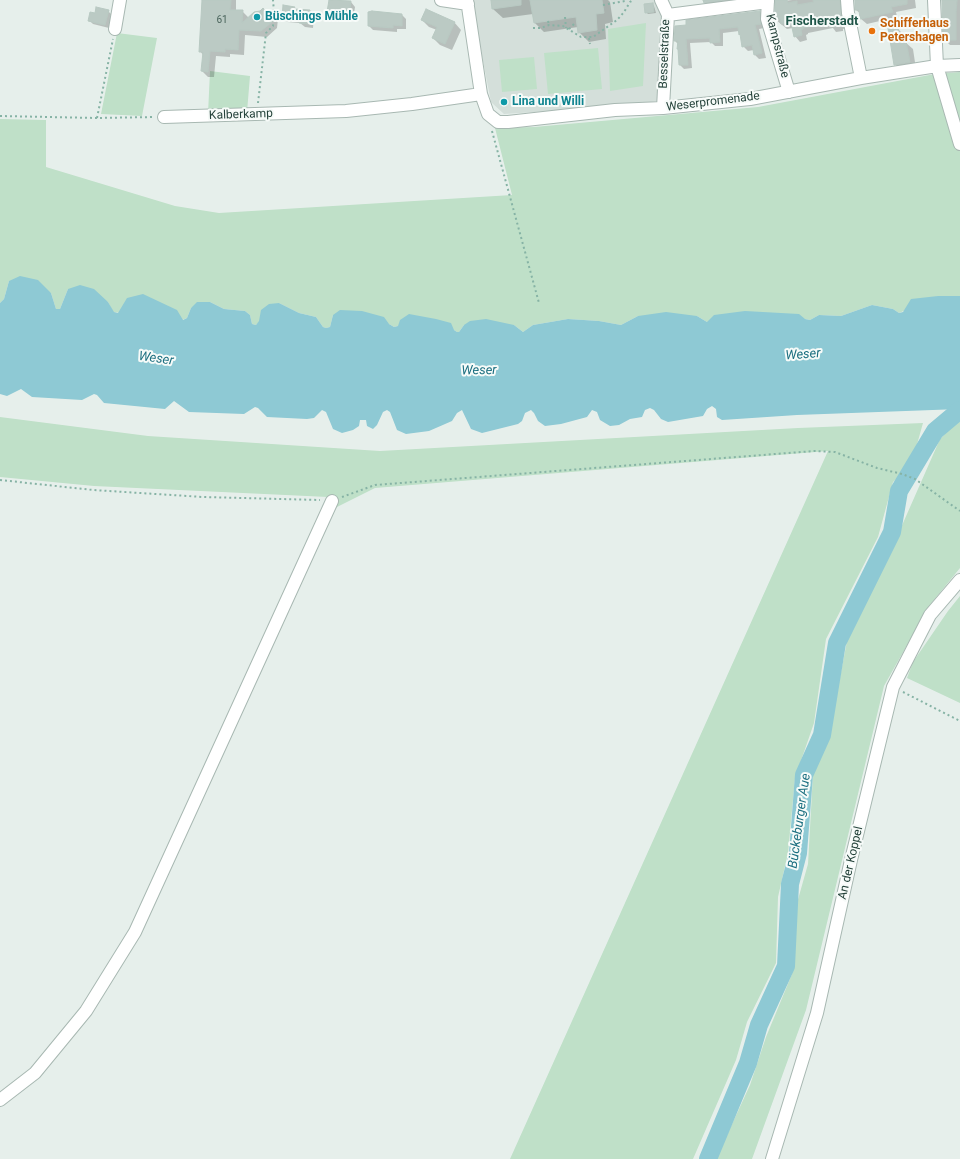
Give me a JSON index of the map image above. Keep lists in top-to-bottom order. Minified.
{"streets":{"street":["Kampstraße","Besselstraße","Weserpromenade","Kalberkamp","An der Koppel"]},"crossings":[["Kampstraße","Weserpromenade"],["Besselstraße","Weserpromenade"]],"districts":["Fischerstadt"],"water":["Weser","Bückeburger Aue"],"places":["Büschings Mühle","Schifferhaus Petershagen","Lina und Willi"],"house_numbers":["61"]}
